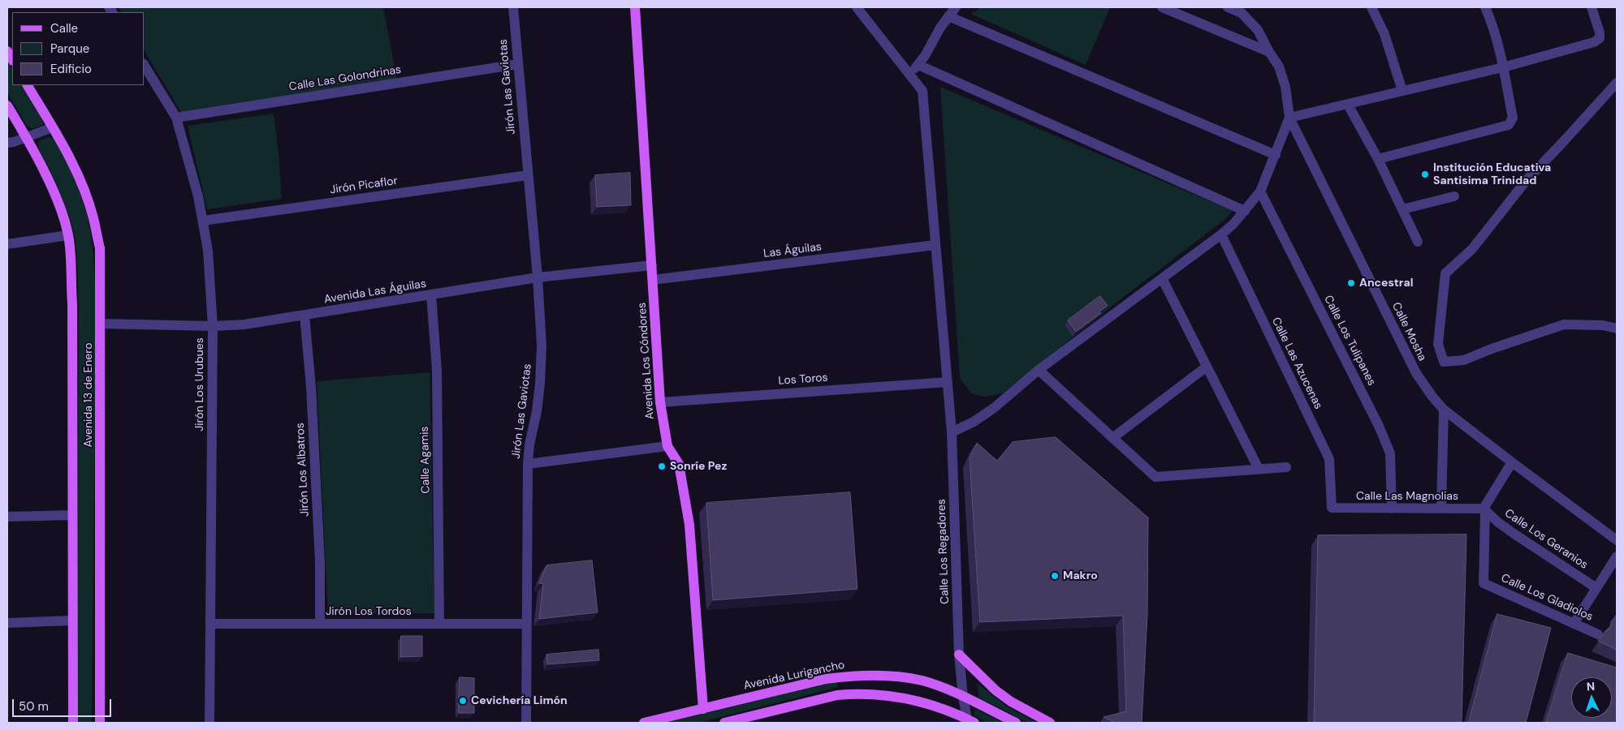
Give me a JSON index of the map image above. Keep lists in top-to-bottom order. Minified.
{"streets":{"main road":["Avenida Los Cóndores","Avenida 13 de Enero","Avenida Lurigancho"],"street":["Calle Las Golondrinas","Jirón Las Gaviotas","Jirón Picaflor","Las Águilas","Avenida Las Águilas","Calle Mosha","Calle Los Tulipanes","Calle Las Azucenas","Los Toros","Jirón Los Urubues","Calle Agamis","Jirón Los Albatros","Calle Las Magnolias","Calle Los Geranios","Calle Los Regadores","Calle Los Gladiolos","Jirón Los Tordos"]},"crossings":[["Calle Las Golondrinas","Jirón Las Gaviotas"],["Calle Las Golondrinas","Jirón Los Urubues"],["Jirón Las Gaviotas","Jirón Picaflor"],["Jirón Las Gaviotas","Avenida Las Águilas"],["Jirón Las Gaviotas","Jirón Los Tordos"],["Jirón Picaflor","Jirón Los Urubues"],["Las Águilas","Avenida Los Cóndores"],["Las Águilas","Calle Los Regadores"],["Avenida Las Águilas","Avenida Los Cóndores"],["Avenida Las Águilas","Jirón Los Urubues"],["Avenida Las Águilas","Avenida 13 de Enero"],["Avenida Las Águilas","Calle Agamis"],["Avenida Las Águilas","Jirón Los Albatros"],["Calle Los Tulipanes","Calle Las Magnolias"],["Avenida Los Cóndores","Los Toros"],["Avenida Los Cóndores","Avenida Lurigancho"],["Calle Las Azucenas","Calle Las Magnolias"],["Los Toros","Calle Los Regadores"],["Jirón Los Urubues","Jirón Los Tordos"],["Calle Agamis","Jirón Los Tordos"],["Jirón Los Albatros","Jirón Los Tordos"],["Calle Las Magnolias","Calle Los Geranios"],["Calle Las Magnolias","Calle Los Gladiolos"],["Calle Los Geranios","Calle Los Gladiolos"],["Calle Los Regadores","Avenida Lurigancho"]],"places":["Institución Educativa Santisima Trinidad","Ancestral","Sonríe Pez","Makro","Cevichería Limón"],"legend":["Calle","Parque","Edificio"],"scale_bar":"50 m","north":"top"}
